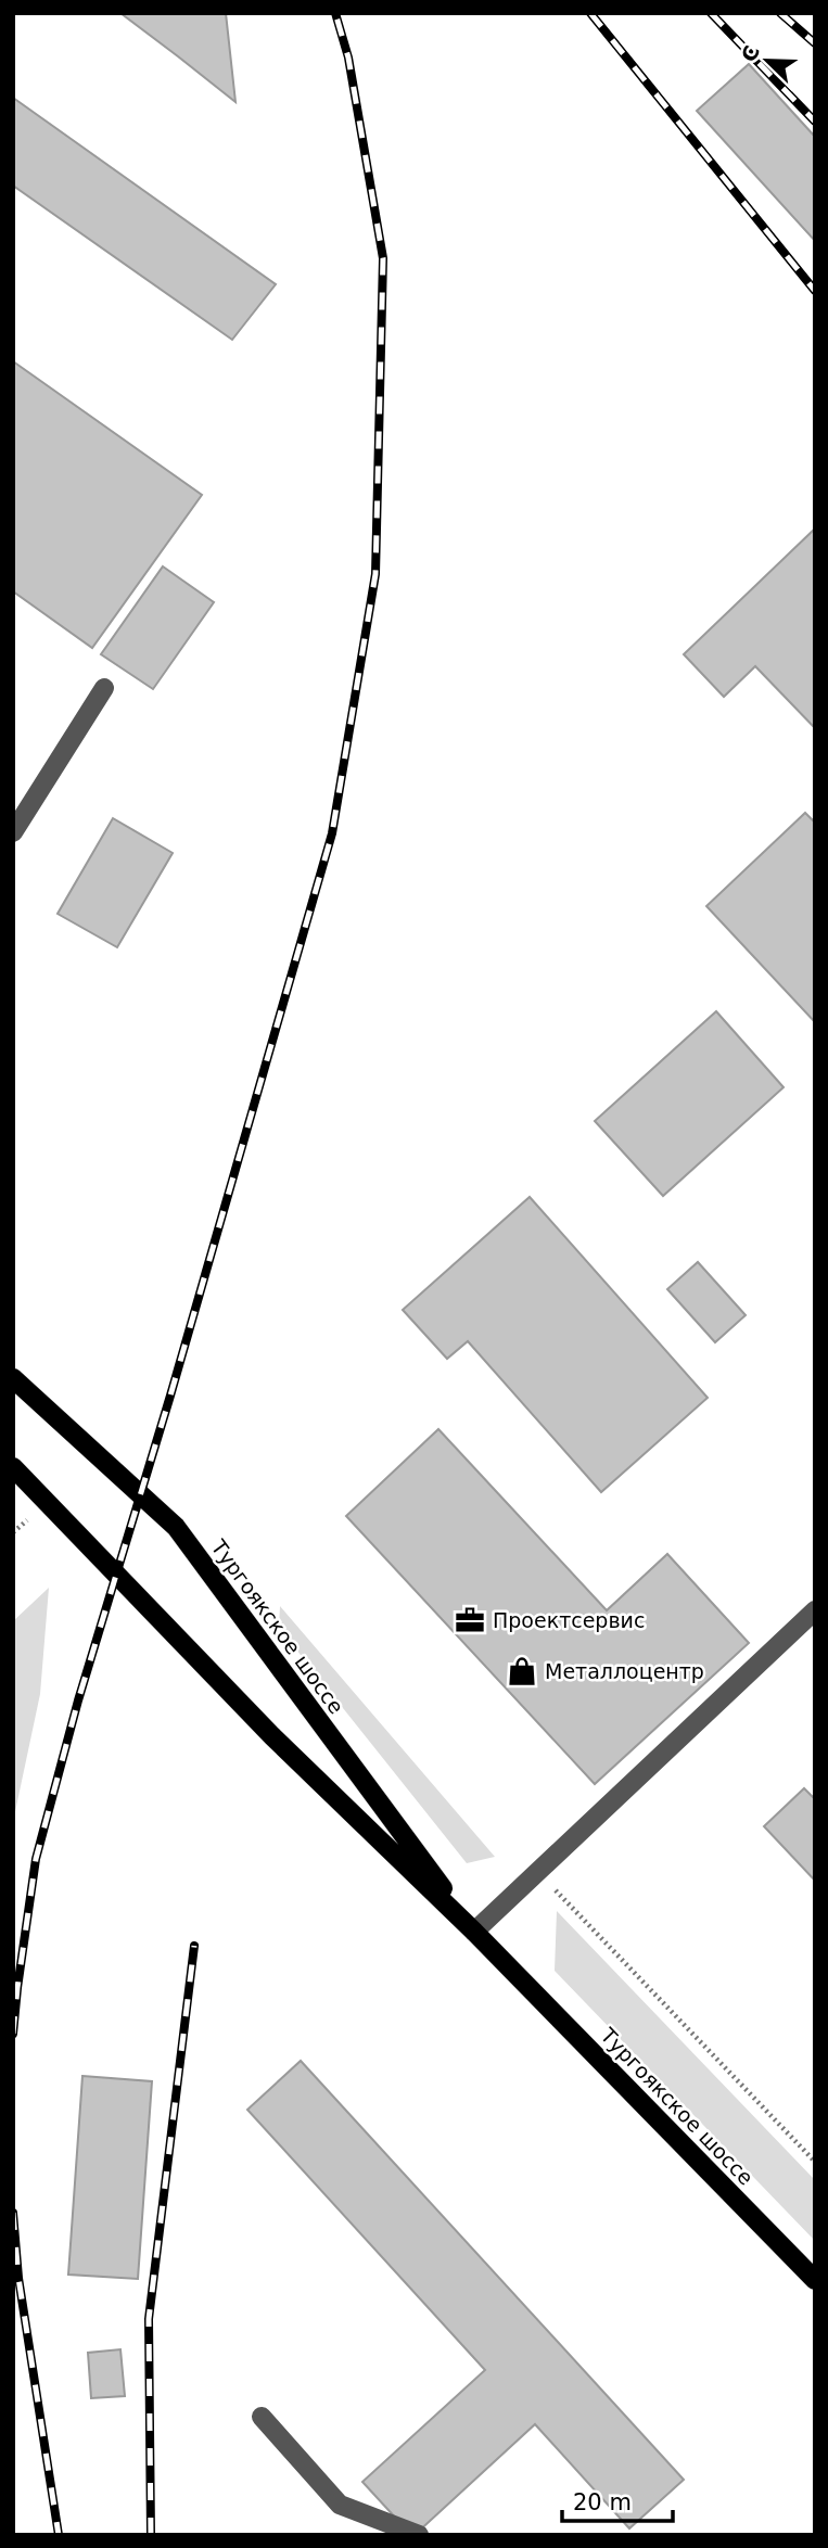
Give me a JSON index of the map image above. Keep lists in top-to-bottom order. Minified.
{"streets":{"main road":["Тургоякское шоссе"]},"places":{"office":["Проектсервис"],"shop":["Металлоцентр"]},"scale_bar":"20 m","north":"top left"}
